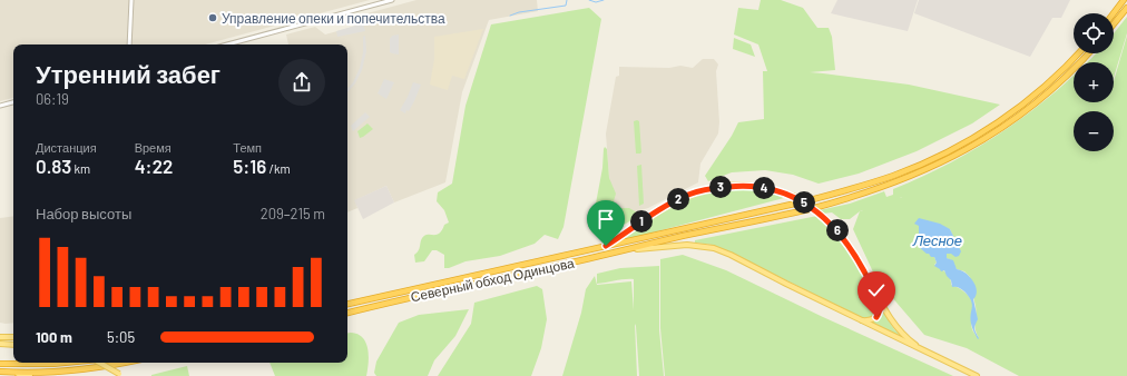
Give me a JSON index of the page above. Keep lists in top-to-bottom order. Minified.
{"streets":{"highway":["Северный обход Одинцова"]},"water":["Лесное"],"places":["Управление опеки и попечительства"],"page":{"map_buttons":["+","−"],"heading":["Утренний забег","06:19"],"stats":[["Дистанция","0.83 km"],["Время","4:22"],["Темп","5:16 /km"]],"pins":["3","4","2","5","1","6"],"chart":["Набор высоты","209–215 m"],"list":[{"name":"100 m","note":"5:05"}]}}
